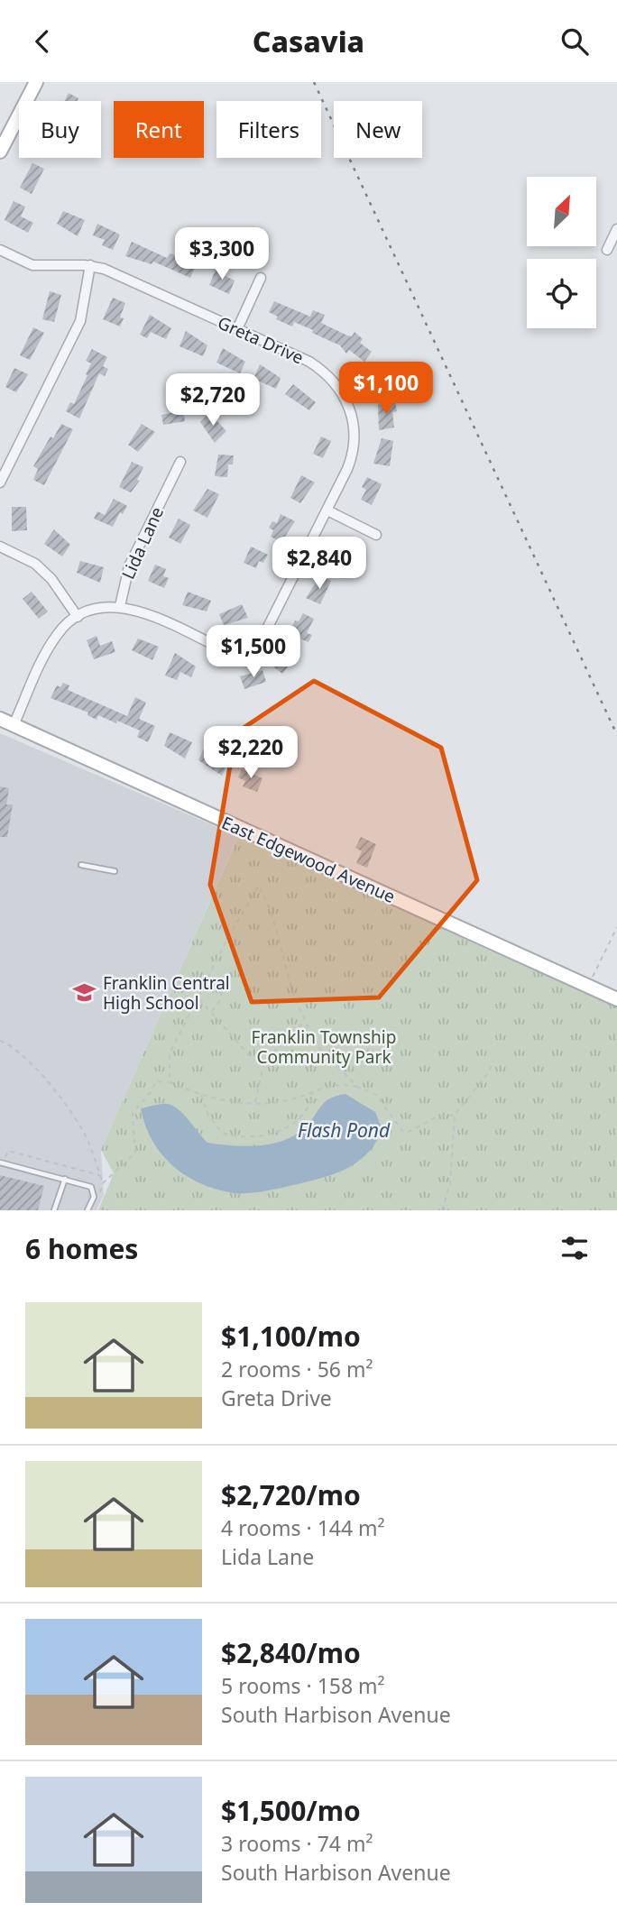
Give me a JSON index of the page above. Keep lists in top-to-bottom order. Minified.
{"streets":{"main road":["East Edgewood Avenue"],"street":["Greta Drive","Lida Lane"]},"crossings":[["Greta Drive","Lida Lane"]],"water":["Flash Pond"],"parks":["Franklin Township Community Park"],"places":{"school or university":["Franklin Central High School"]},"north":"top right","page":{"header":"Casavia","chip":["Buy","Rent","Filters","New"],"price":["$3,300","$1,100","$2,720","$2,840","$1,500","$2,220"],"heading":"6 homes","list":[{"name":"$1,100/mo","note":"2 rooms · 56 m² · Greta Drive"},{"name":"$2,720/mo","note":"4 rooms · 144 m² · Lida Lane"},{"name":"$2,840/mo","note":"5 rooms · 158 m² · South Harbison Avenue"},{"name":"$1,500/mo","note":"3 rooms · 74 m² · South Harbison Avenue"}]}}
